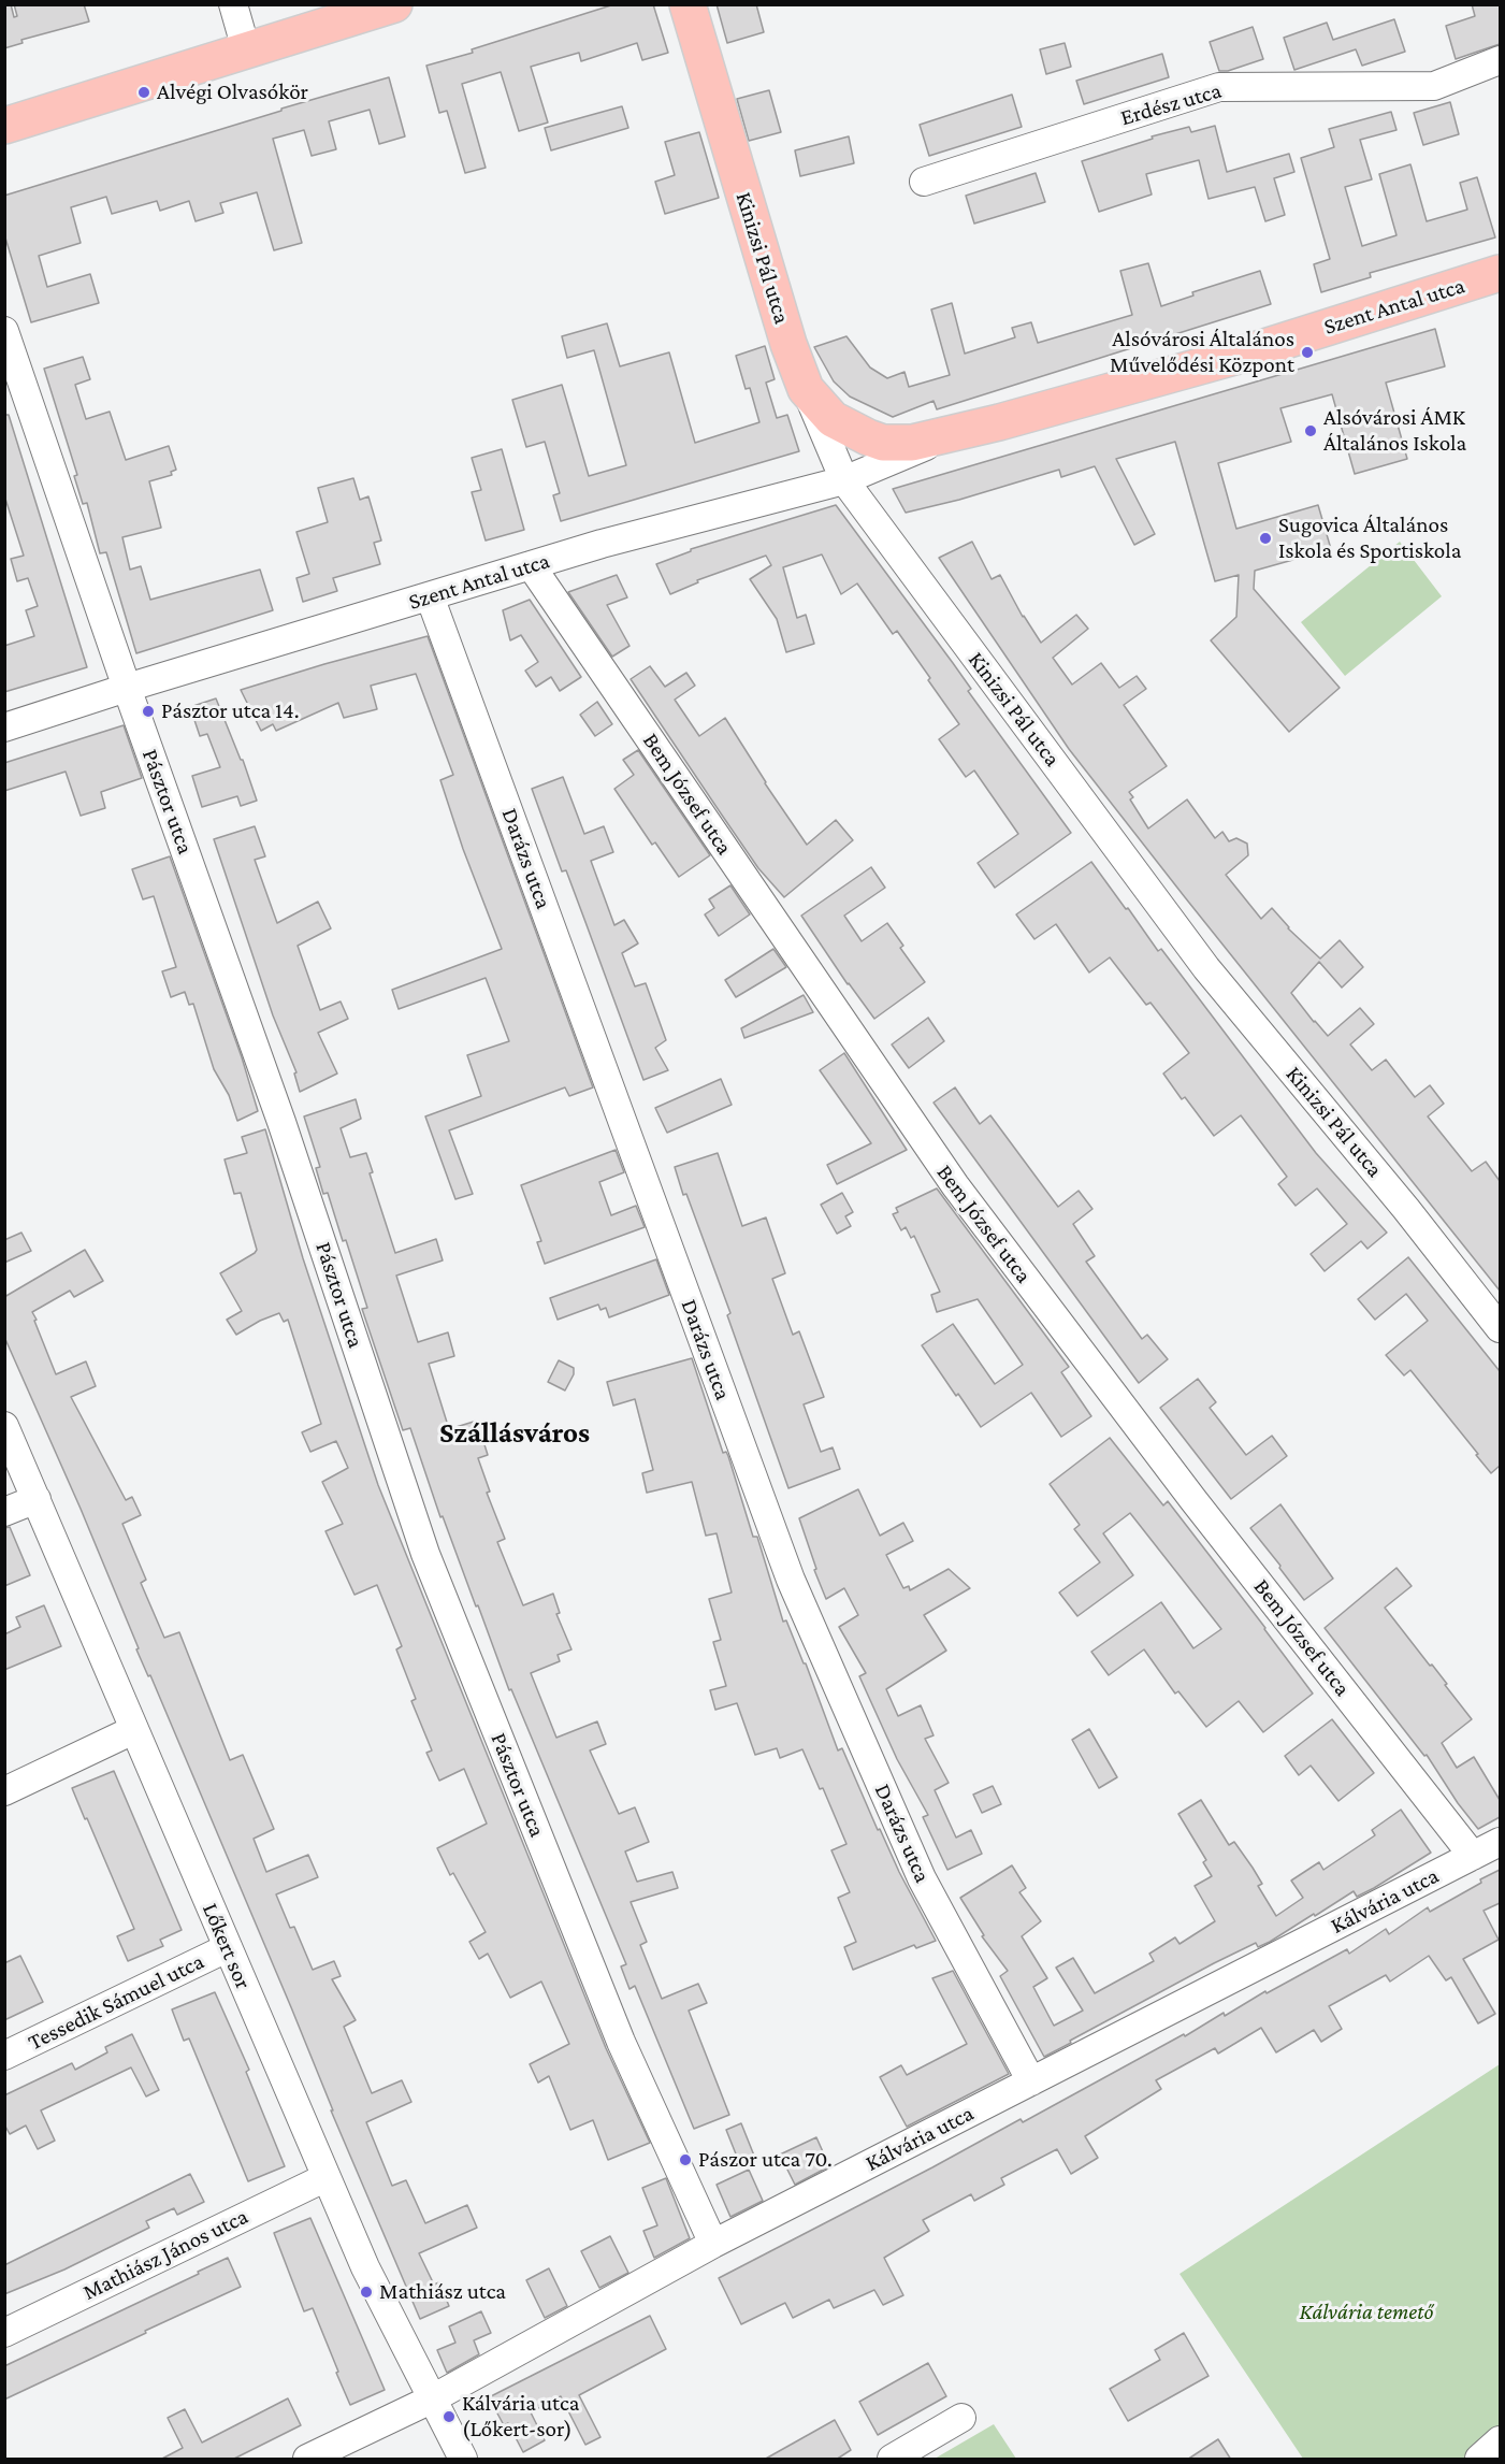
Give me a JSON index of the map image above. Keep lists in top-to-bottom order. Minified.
{"streets":{"main road":["Kinizsi Pál utca","Szent Antal utca"],"street":["Erdész utca","Bem József utca","Pásztor utca","Darázs utca","Kálvária utca","Lőkert sor","Tessedik Sámuel utca","Mathiász János utca"]},"crossings":[["Kinizsi Pál utca","Szent Antal utca"],["Szent Antal utca","Bem József utca"],["Szent Antal utca","Pásztor utca"],["Szent Antal utca","Darázs utca"],["Bem József utca","Kálvária utca"],["Pásztor utca","Kálvária utca"],["Darázs utca","Kálvária utca"],["Kálvária utca","Lőkert sor"],["Lőkert sor","Tessedik Sámuel utca"],["Lőkert sor","Mathiász János utca"]],"districts":["Szállásváros"],"parks":["Kálvária temető"],"places":["Alvégi Olvasókör","Alsóvárosi Általános Művelődési Központ","Alsóvárosi ÁMK Általános Iskola","Sugovica Általános Iskola és Sportiskola","Pásztor utca 14.","Pászor utca 70.","Mathiász utca","Kálvária utca (Lőkert-sor)"]}
